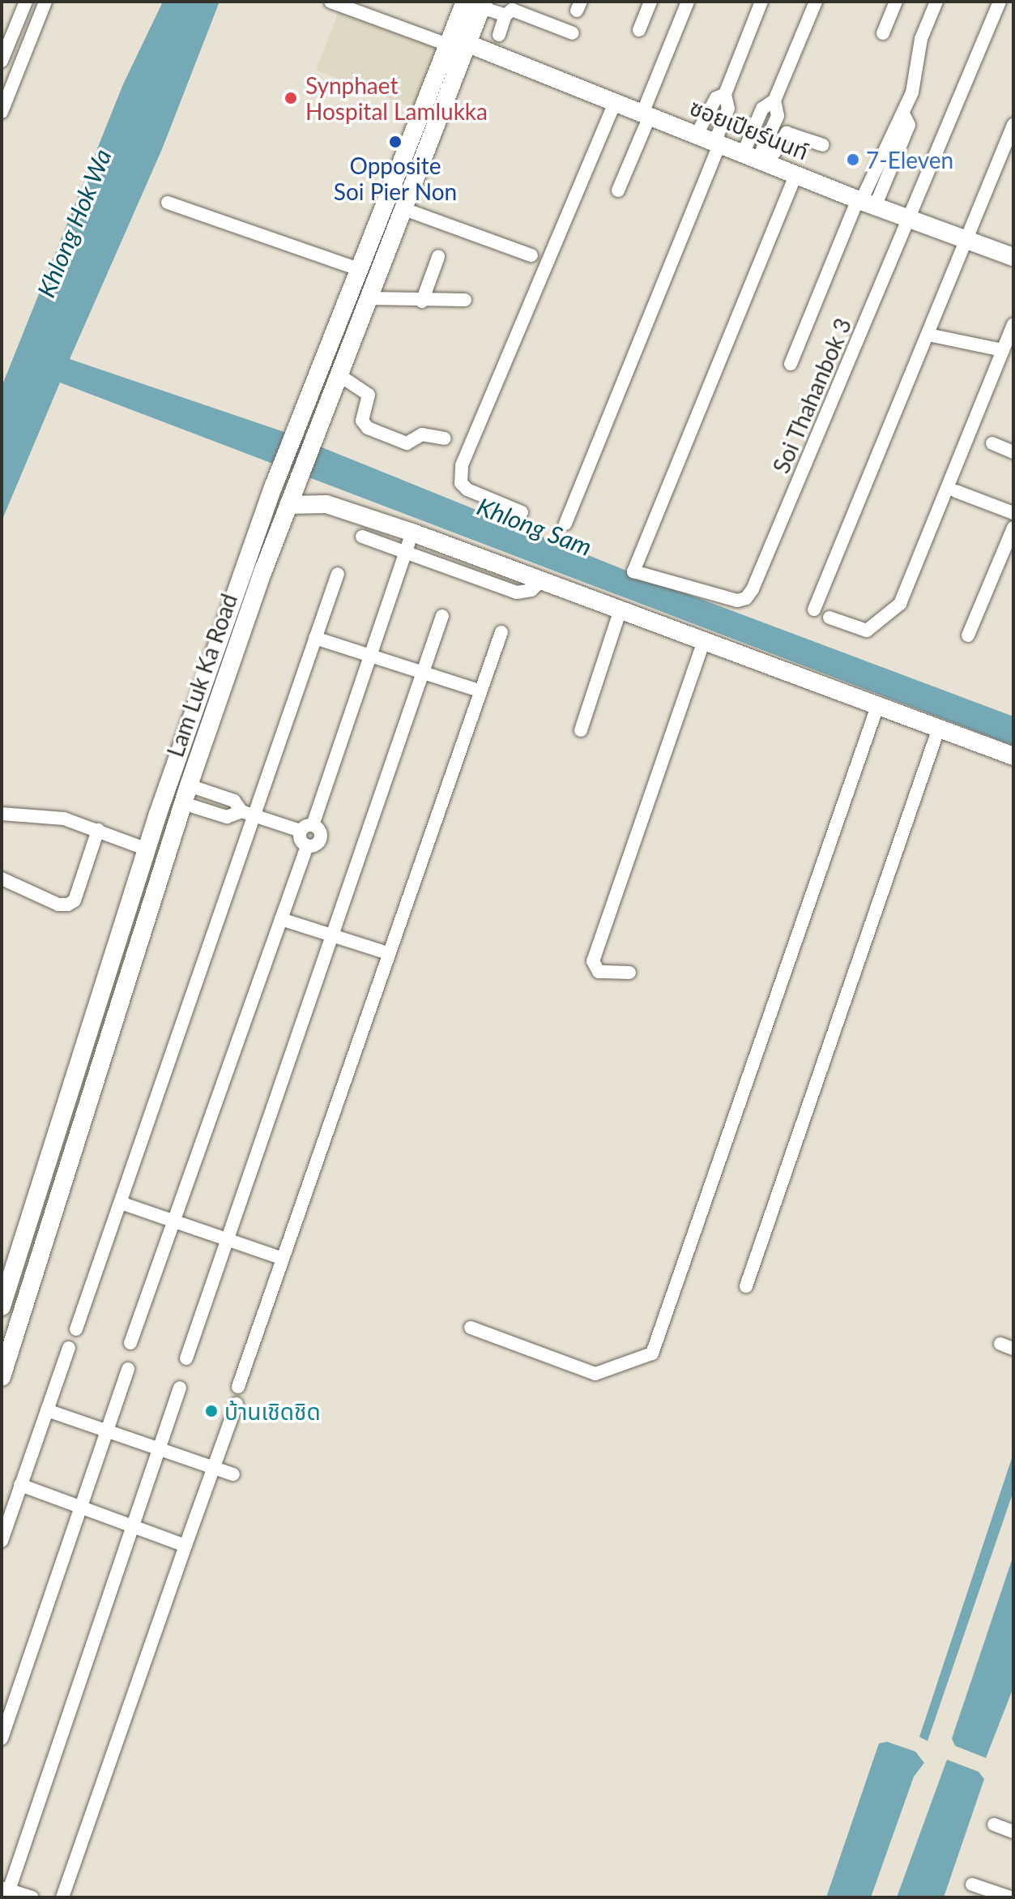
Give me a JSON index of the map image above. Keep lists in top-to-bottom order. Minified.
{"streets":{"main road":["ซอยเปียร์นนท์","Lam Luk Ka Road"],"street":["Soi Thahanbok 3"]},"crossings":[["ซอยเปียร์นนท์","Soi Thahanbok 3"],["ซอยเปียร์นนท์","Lam Luk Ka Road"]],"water":["Khlong Hok Wa","Khlong Sam"],"places":["Synphaet Hospital Lamlukka","Opposite Soi Pier Non","7-Eleven","บ้านเชิดชิด"]}
